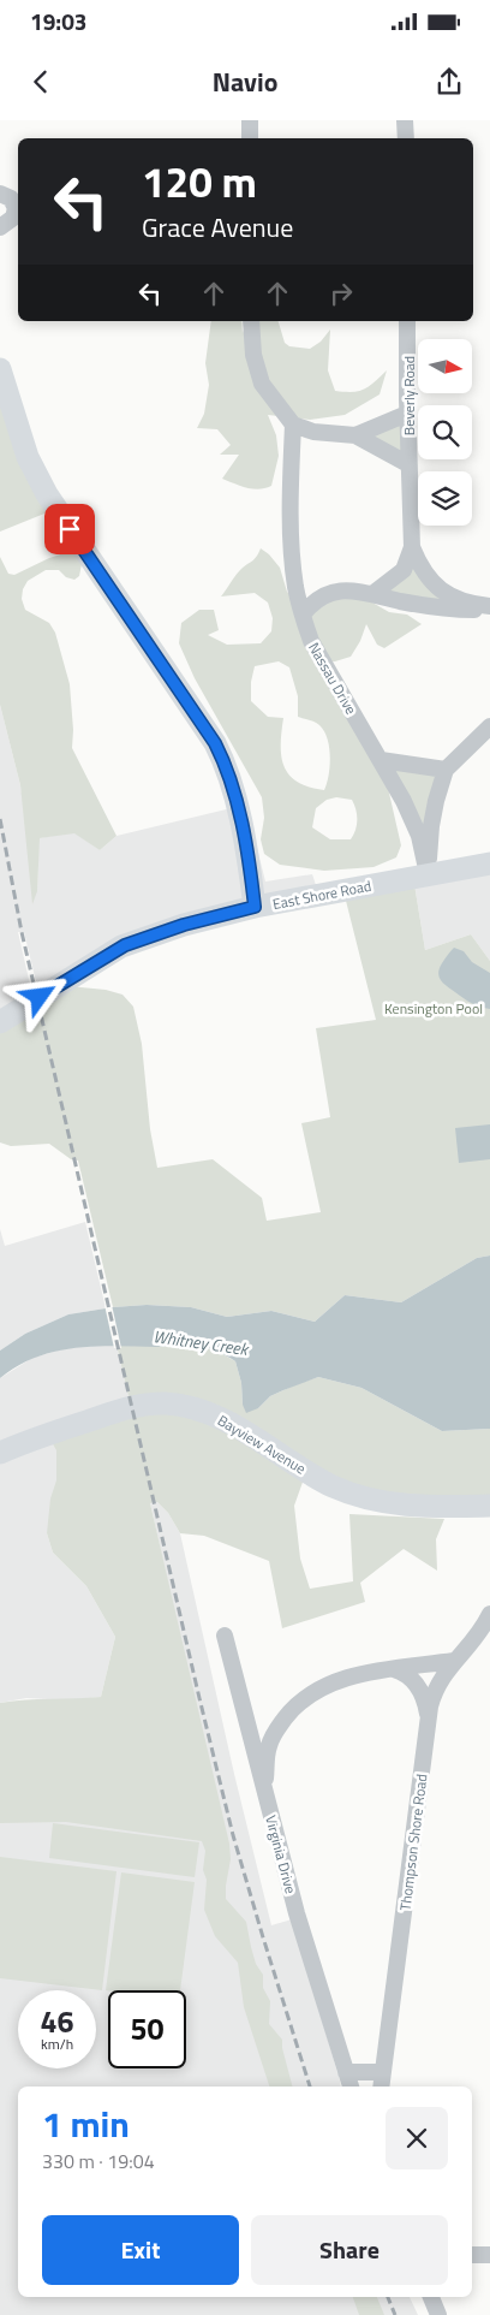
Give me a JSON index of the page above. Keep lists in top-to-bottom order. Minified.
{"streets":{"street":["Beverly Road","Nassau Drive","East Shore Road","Bayview Avenue","Thompson Shore Road","Virginia Drive"]},"crossings":[["Nassau Drive","East Shore Road"]],"water":["Whitney Creek"],"parks":["Kensington Pool"],"north":"right","page":{"status":"19:03","header":"Navio","turn":["120 m","Grace Avenue"],"speed":"46 km/h","limit":"50","heading":["1 min","330 m · 19:04"],"buttons":["Exit","Share"]}}
